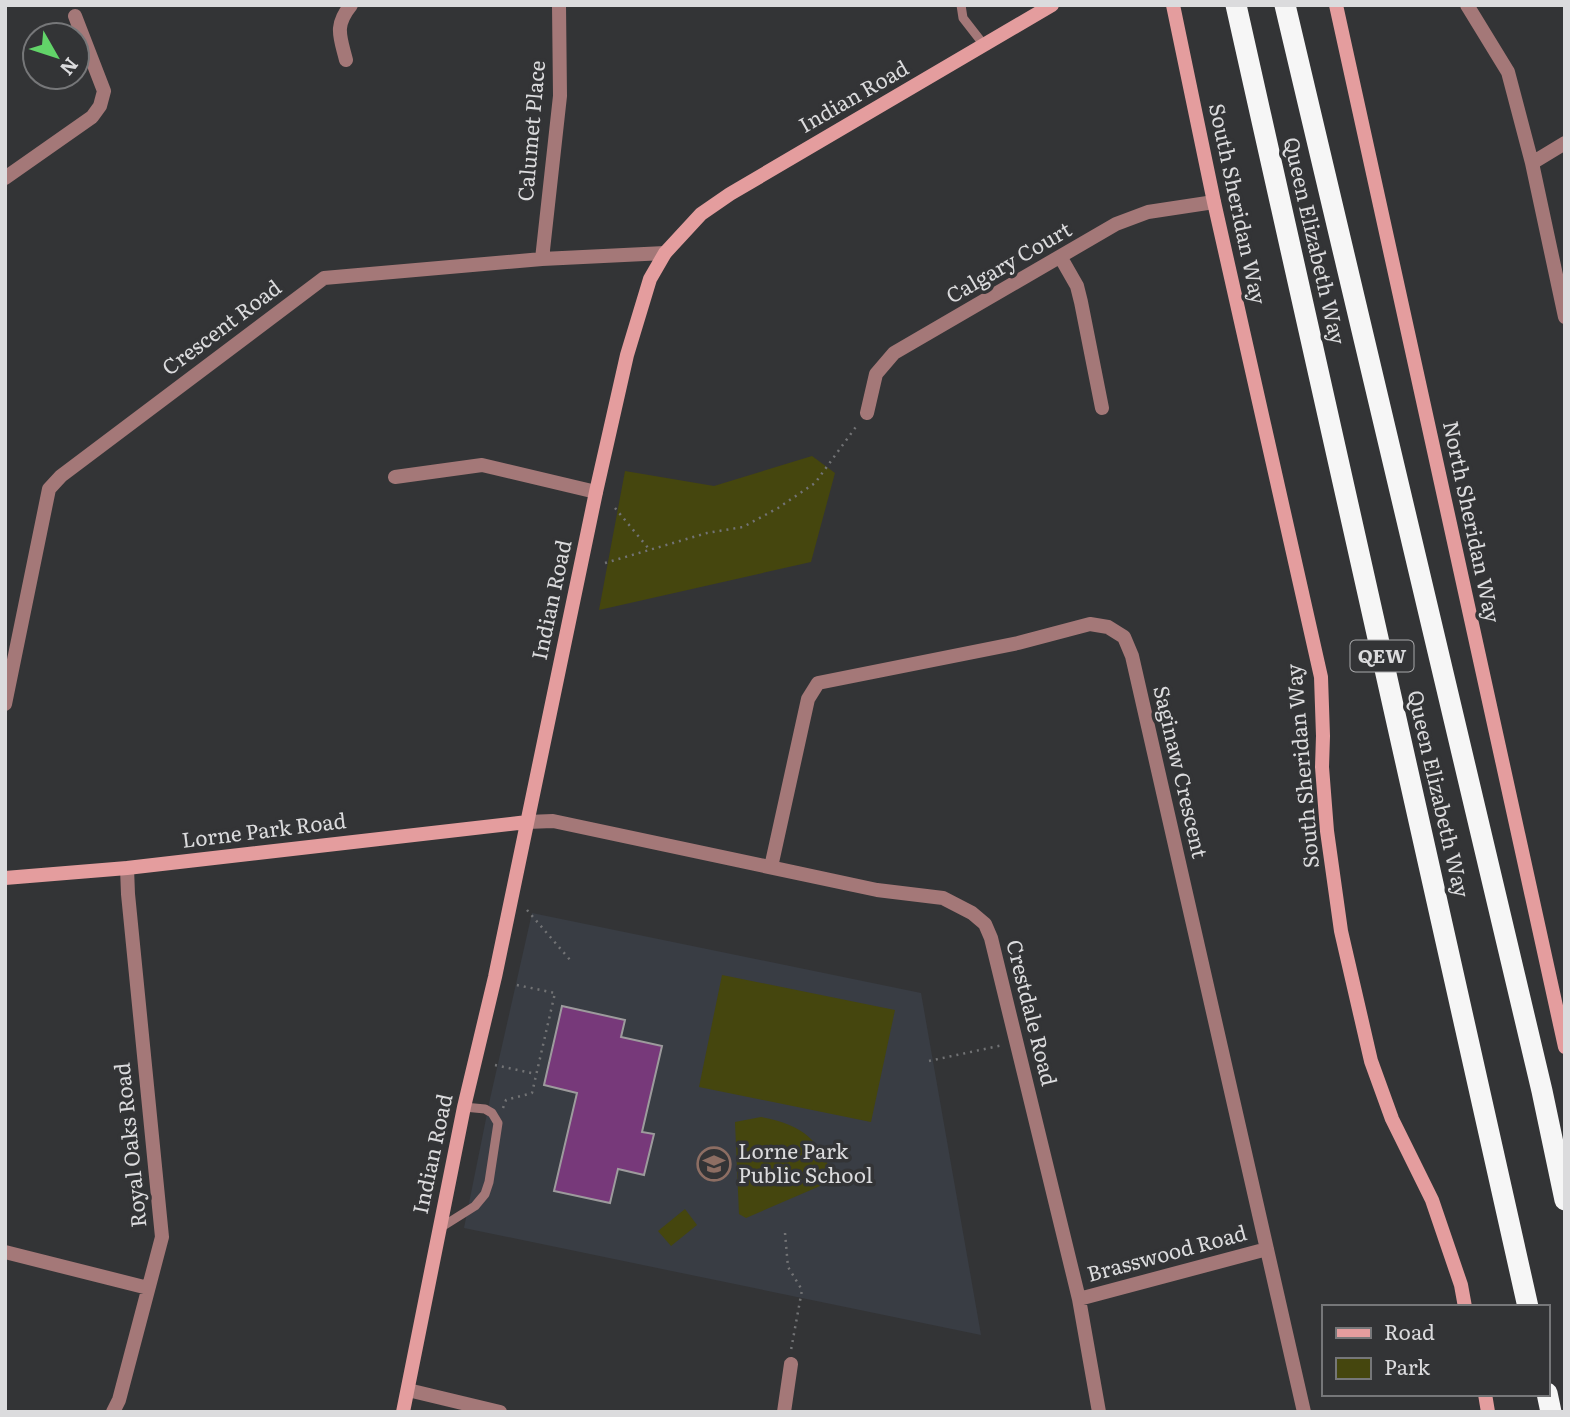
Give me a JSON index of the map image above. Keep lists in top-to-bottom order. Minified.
{"streets":{"highway":["Queen Elizabeth Way","QEW"],"street":["Indian Road","Calumet Place","South Sheridan Way","Calgary Court","Crescent Road","North Sheridan Way","Saginaw Crescent","Lorne Park Road","Crestdale Road","Royal Oaks Road","Brasswood Road"]},"crossings":[["Indian Road","Crescent Road"],["Indian Road","Lorne Park Road"],["Indian Road","Crestdale Road"],["Calumet Place","Crescent Road"],["South Sheridan Way","Calgary Court"],["Saginaw Crescent","Crestdale Road"],["Saginaw Crescent","Brasswood Road"],["Lorne Park Road","Crestdale Road"],["Lorne Park Road","Royal Oaks Road"],["Crestdale Road","Brasswood Road"]],"places":{"school or university":["Lorne Park Public School"]},"legend":["Road","Park"],"north":"bottom right"}
